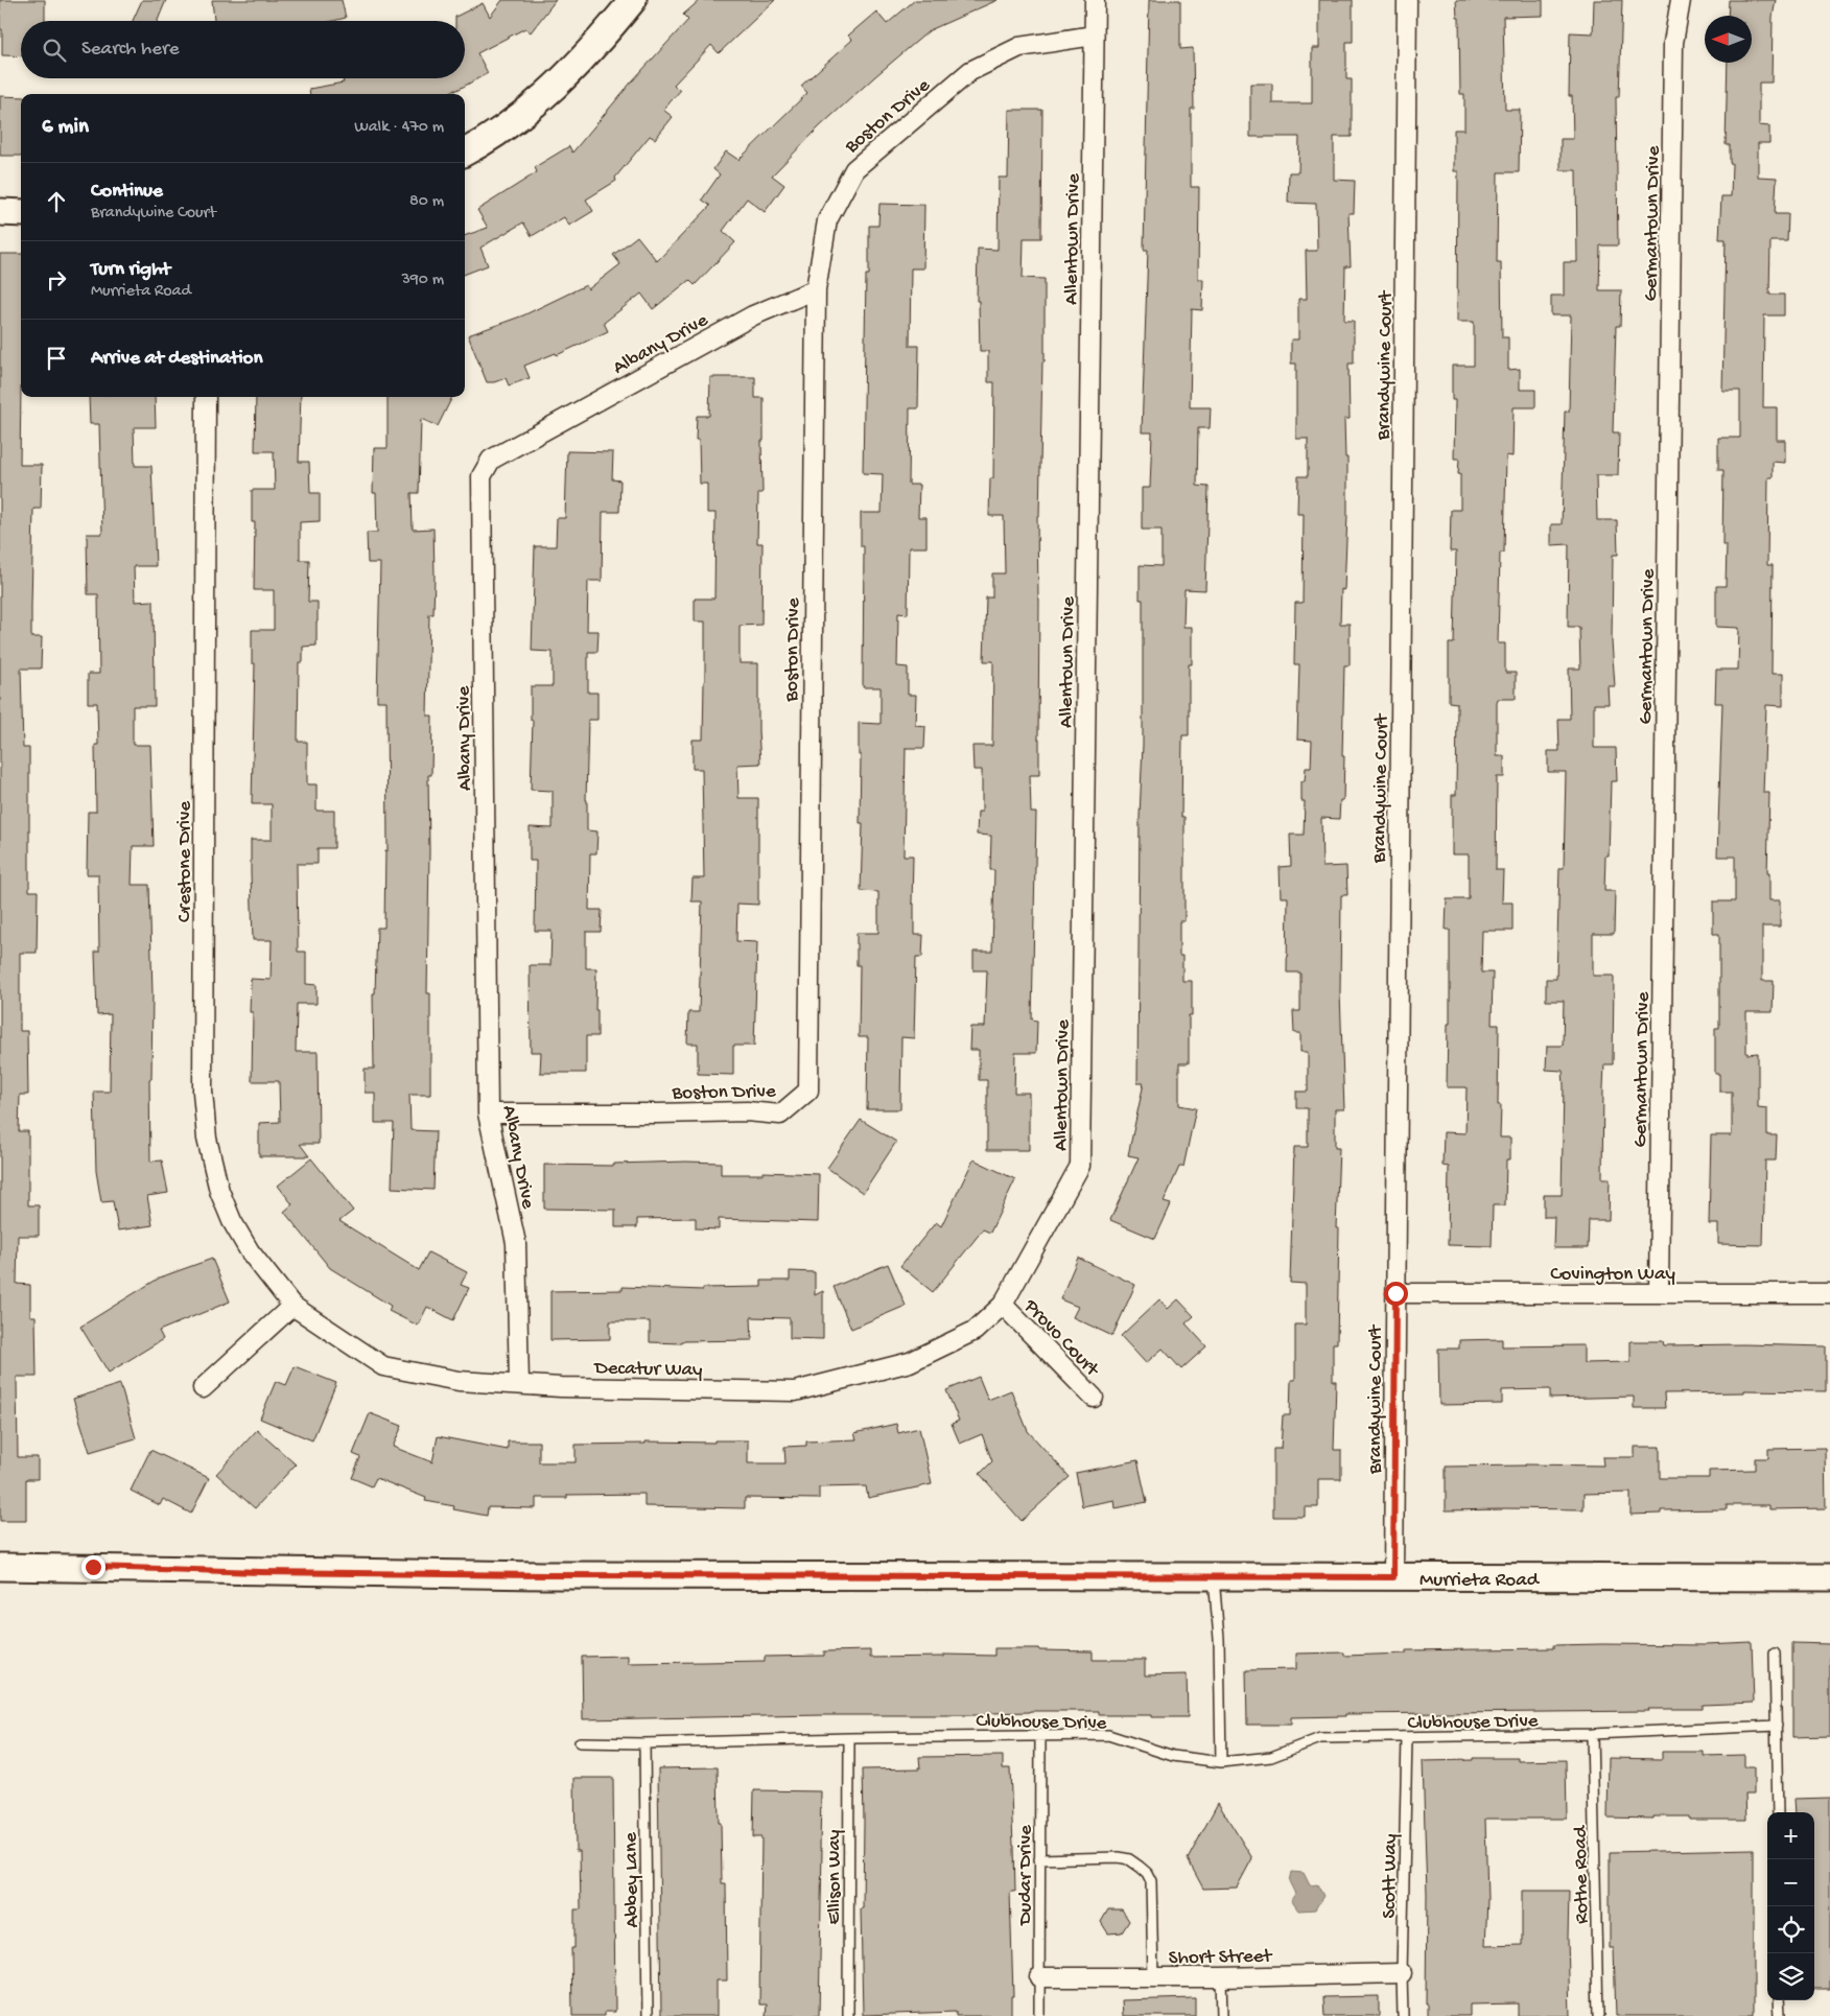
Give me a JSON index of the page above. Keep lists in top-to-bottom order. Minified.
{"streets":{"main road":["Murrieta Road"],"street":["Boston Drive","Germantown Drive","Allentown Drive","Albany Drive","Brandywine Court","Crestone Drive","Covington Way","Provo Court","Decatur Way","Short Street"],"lane":["Clubhouse Drive","Dudar Drive","Rothe Road","Scott Way","Ellison Way","Abbey Lane"]},"crossings":[["Boston Drive","Allentown Drive"],["Boston Drive","Albany Drive"],["Germantown Drive","Covington Way"],["Allentown Drive","Provo Court"],["Allentown Drive","Decatur Way"],["Albany Drive","Decatur Way"],["Brandywine Court","Covington Way"],["Brandywine Court","Murrieta Road"],["Crestone Drive","Decatur Way"],["Provo Court","Decatur Way"],["Clubhouse Drive","Dudar Drive"],["Clubhouse Drive","Rothe Road"],["Clubhouse Drive","Scott Way"],["Clubhouse Drive","Ellison Way"],["Clubhouse Drive","Abbey Lane"],["Dudar Drive","Short Street"],["Scott Way","Short Street"]],"north":"left","page":{"search":"Search here","heading":["6 min","Walk · 470 m"],"list":[["Continue","Brandywine Court","80 m"],["Turn right","Murrieta Road","390 m"],"Arrive at destination"],"map_buttons":["+","−"]}}
